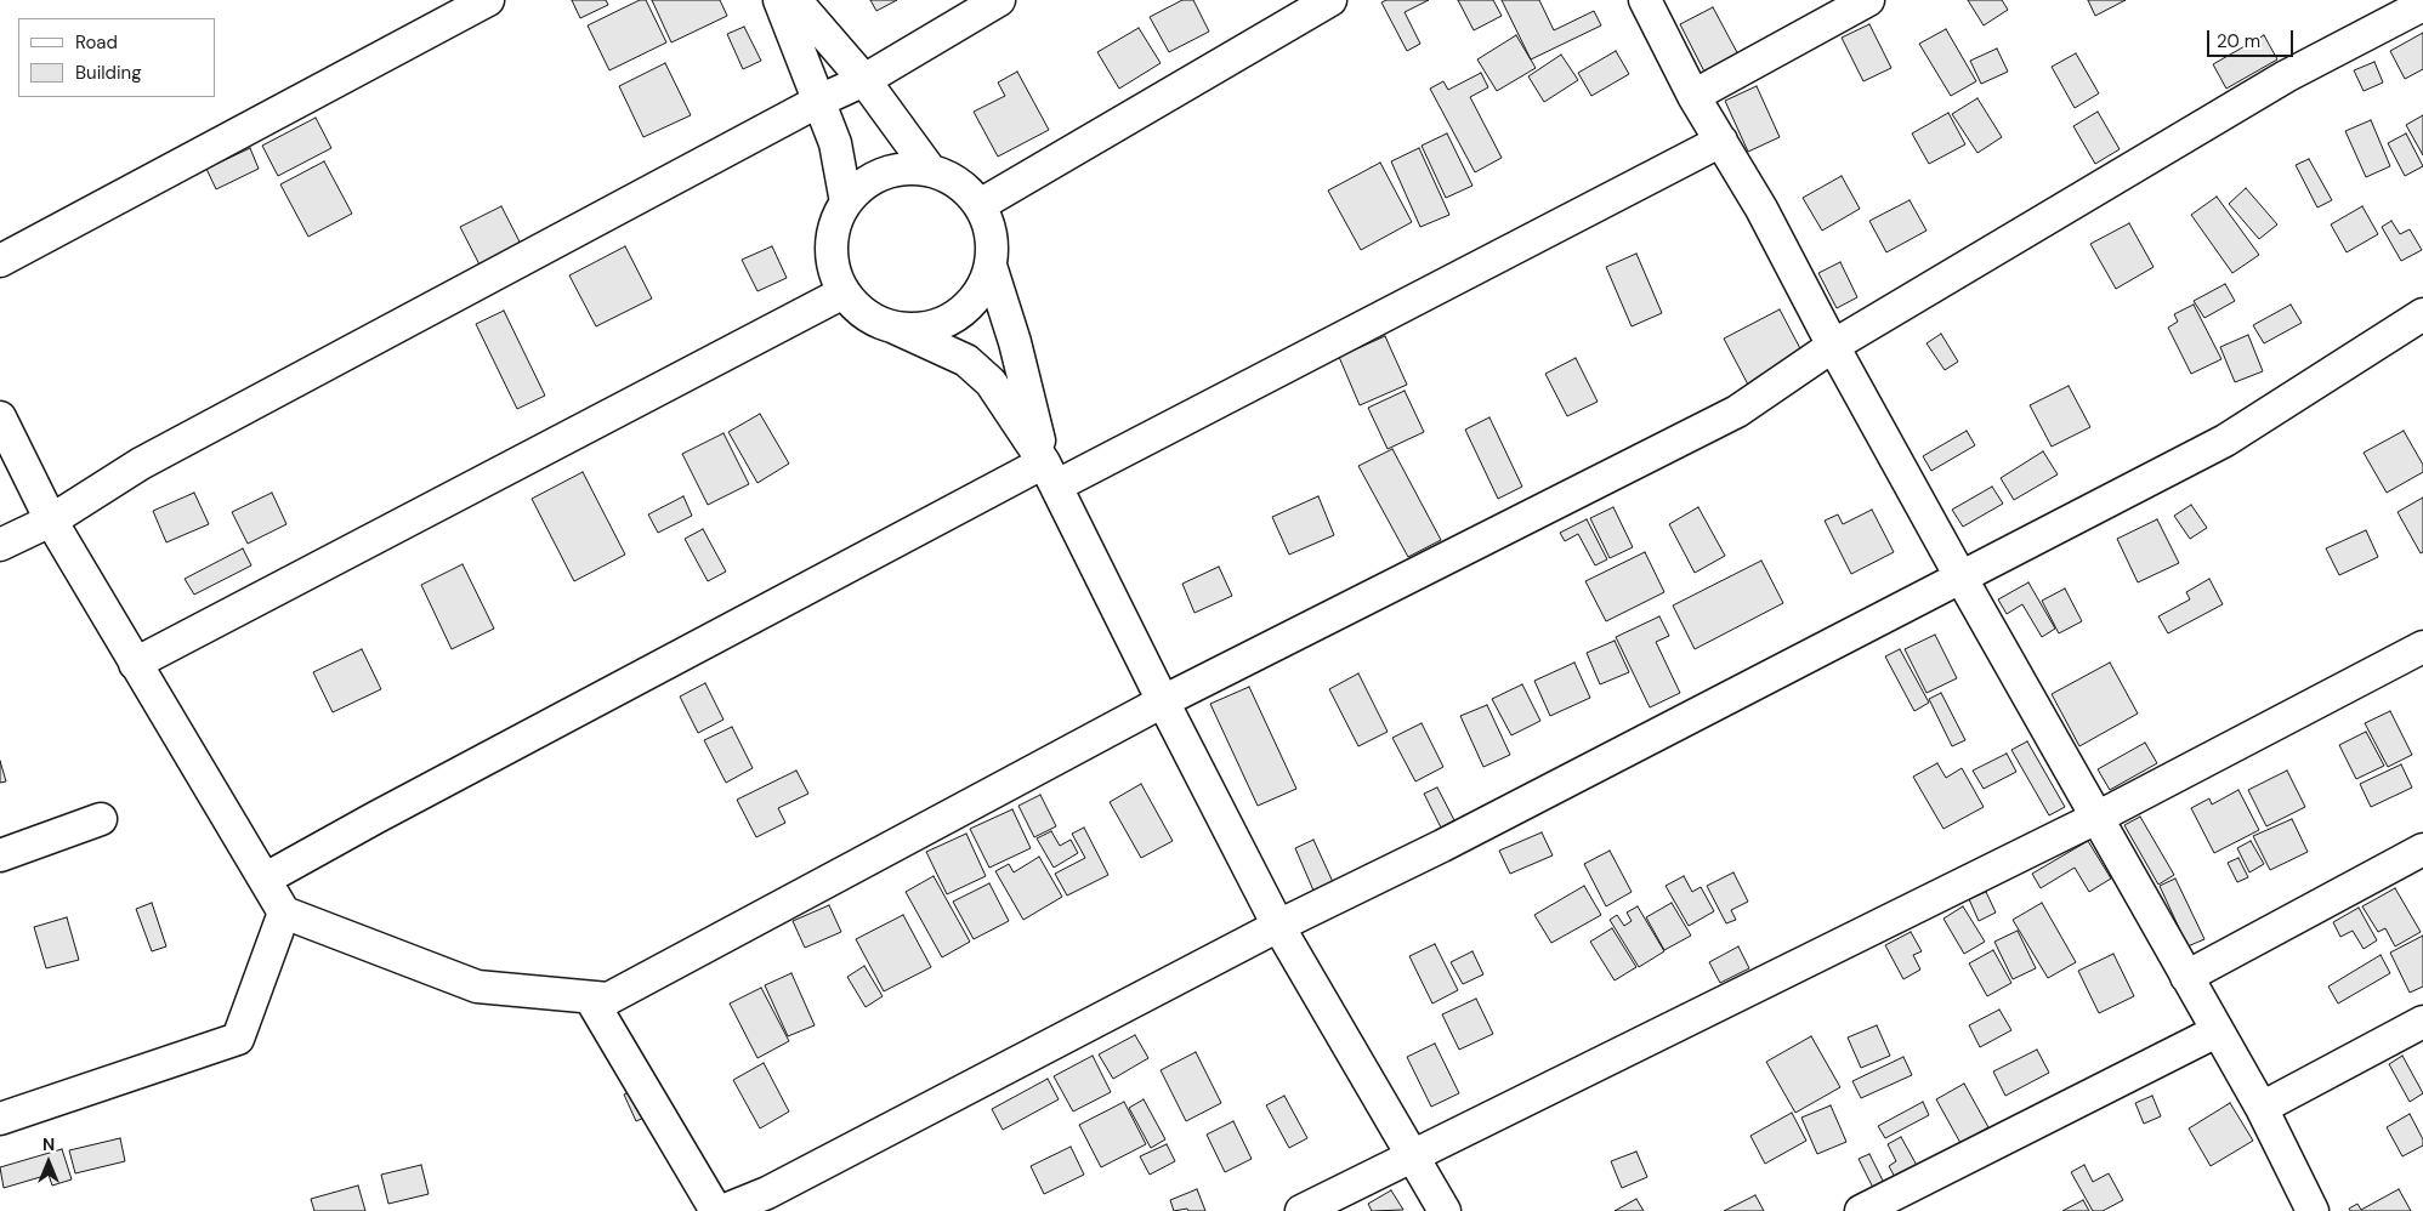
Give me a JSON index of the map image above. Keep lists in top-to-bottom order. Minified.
{"legend":["Road","Building"],"scale_bar":"20 m","north":"top"}
